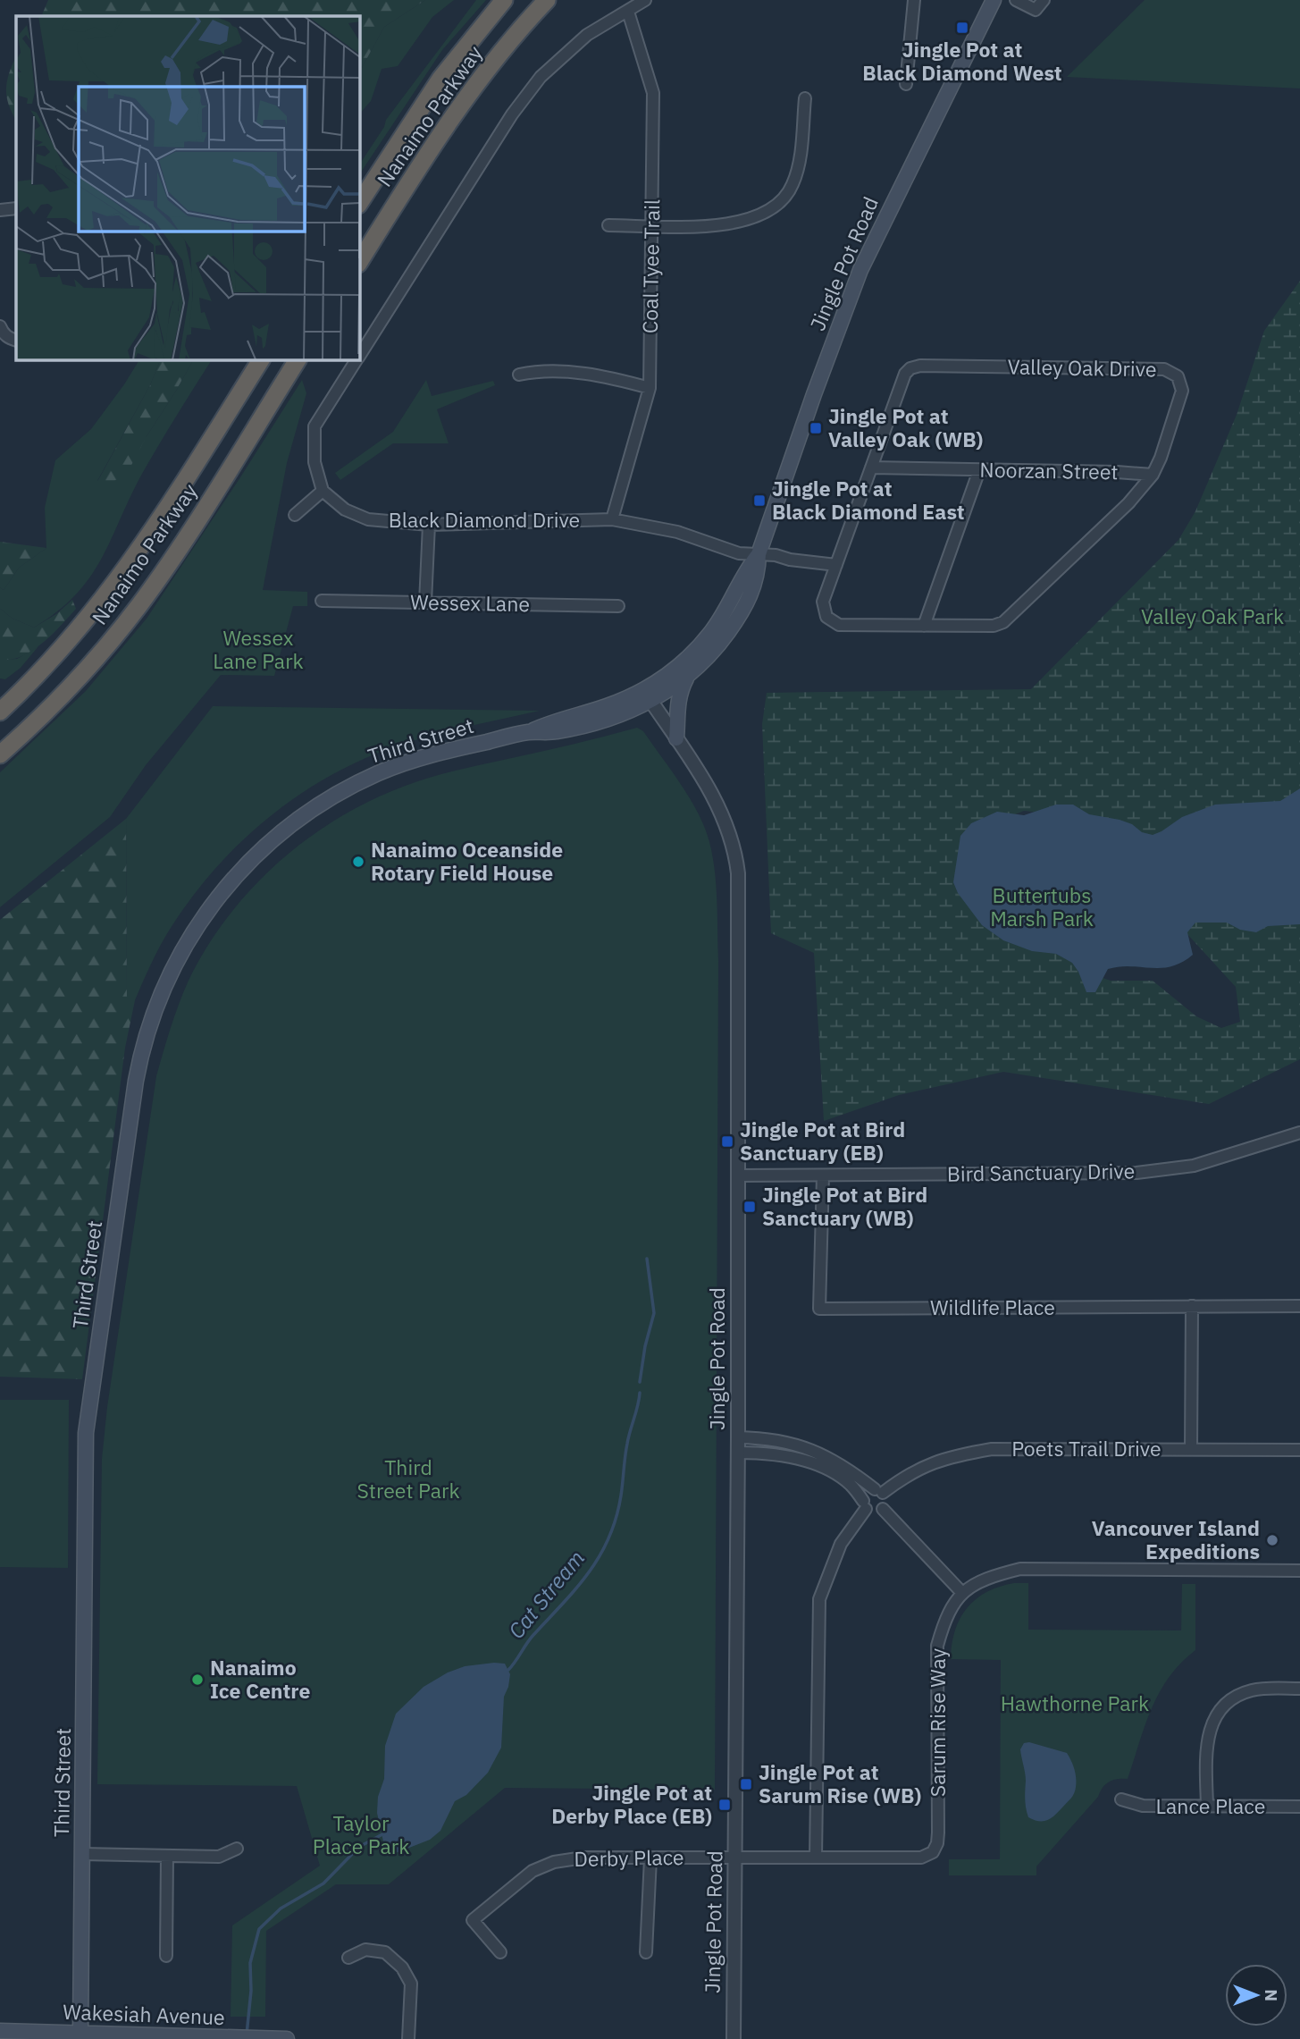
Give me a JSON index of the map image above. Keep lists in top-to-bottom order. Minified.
{"streets":{"highway":["Nanaimo Parkway"],"main road":["Jingle Pot Road","Third Street","Wakesiah Avenue"],"street":["Coal Tyee Trail","Valley Oak Drive","Noorzan Street","Black Diamond Drive","Wessex Lane","Bird Sanctuary Drive","Wildlife Place","Poets Trail Drive","Sarum Rise Way","Lance Place","Derby Place"]},"crossings":[["Jingle Pot Road","Black Diamond Drive"],["Jingle Pot Road","Third Street"],["Jingle Pot Road","Bird Sanctuary Drive"],["Jingle Pot Road","Sarum Rise Way"],["Jingle Pot Road","Derby Place"],["Coal Tyee Trail","Black Diamond Drive"],["Valley Oak Drive","Noorzan Street"],["Third Street","Wakesiah Avenue"],["Bird Sanctuary Drive","Wildlife Place"],["Sarum Rise Way","Derby Place"]],"water":["Cat Stream"],"parks":["Valley Oak Park","Wessex Lane Park","Buttertubs Marsh Park","Third Street Park","Hawthorne Park","Taylor Place Park"],"places":{"transit":["Jingle Pot at Black Diamond West","Jingle Pot at Valley Oak (WB)","Jingle Pot at Black Diamond East","Jingle Pot at Bird Sanctuary (EB)","Jingle Pot at Bird Sanctuary (WB)","Jingle Pot at Sarum Rise (WB)","Jingle Pot at Derby Place (EB)"],"other":["Nanaimo Oceanside Rotary Field House","Vancouver Island Expeditions","Nanaimo Ice Centre"]},"north":"right"}
